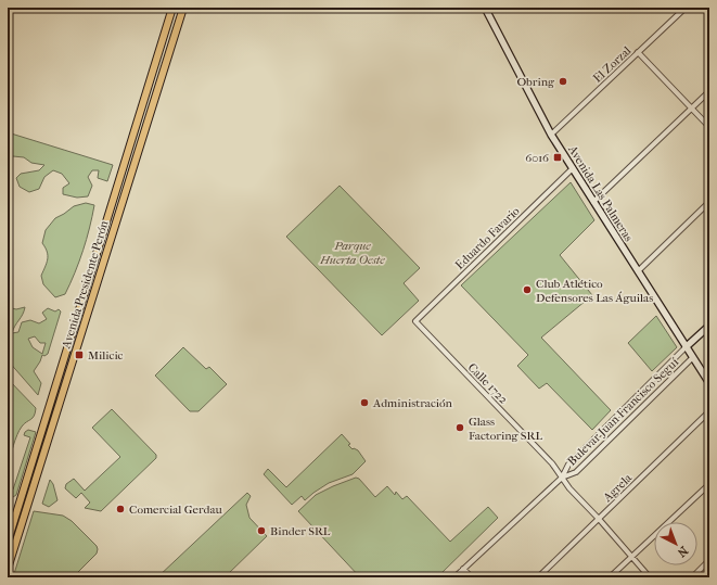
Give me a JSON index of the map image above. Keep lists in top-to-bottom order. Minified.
{"streets":{"main road":["Avenida Las Palmeras","Avenida Presidente Perón"],"street":["El Zorzal","Eduardo Favario","Calle 1722","Bulevar Juan Francisco Seguí","Agrela"]},"crossings":[["El Zorzal","Avenida Las Palmeras"],["Avenida Las Palmeras","Eduardo Favario"],["Avenida Las Palmeras","Bulevar Juan Francisco Seguí"],["Eduardo Favario","Calle 1722"],["Calle 1722","Bulevar Juan Francisco Seguí"],["Calle 1722","Agrela"]],"parks":["Parque Huerta Oeste"],"places":{"other":["Obring","Club Atlético Defensores Las Águilas","Administración","Glass Factoring SRL","Comercial Gerdau","Binder SRL"],"transit":["6016","Milicic"]},"north":"bottom right"}
